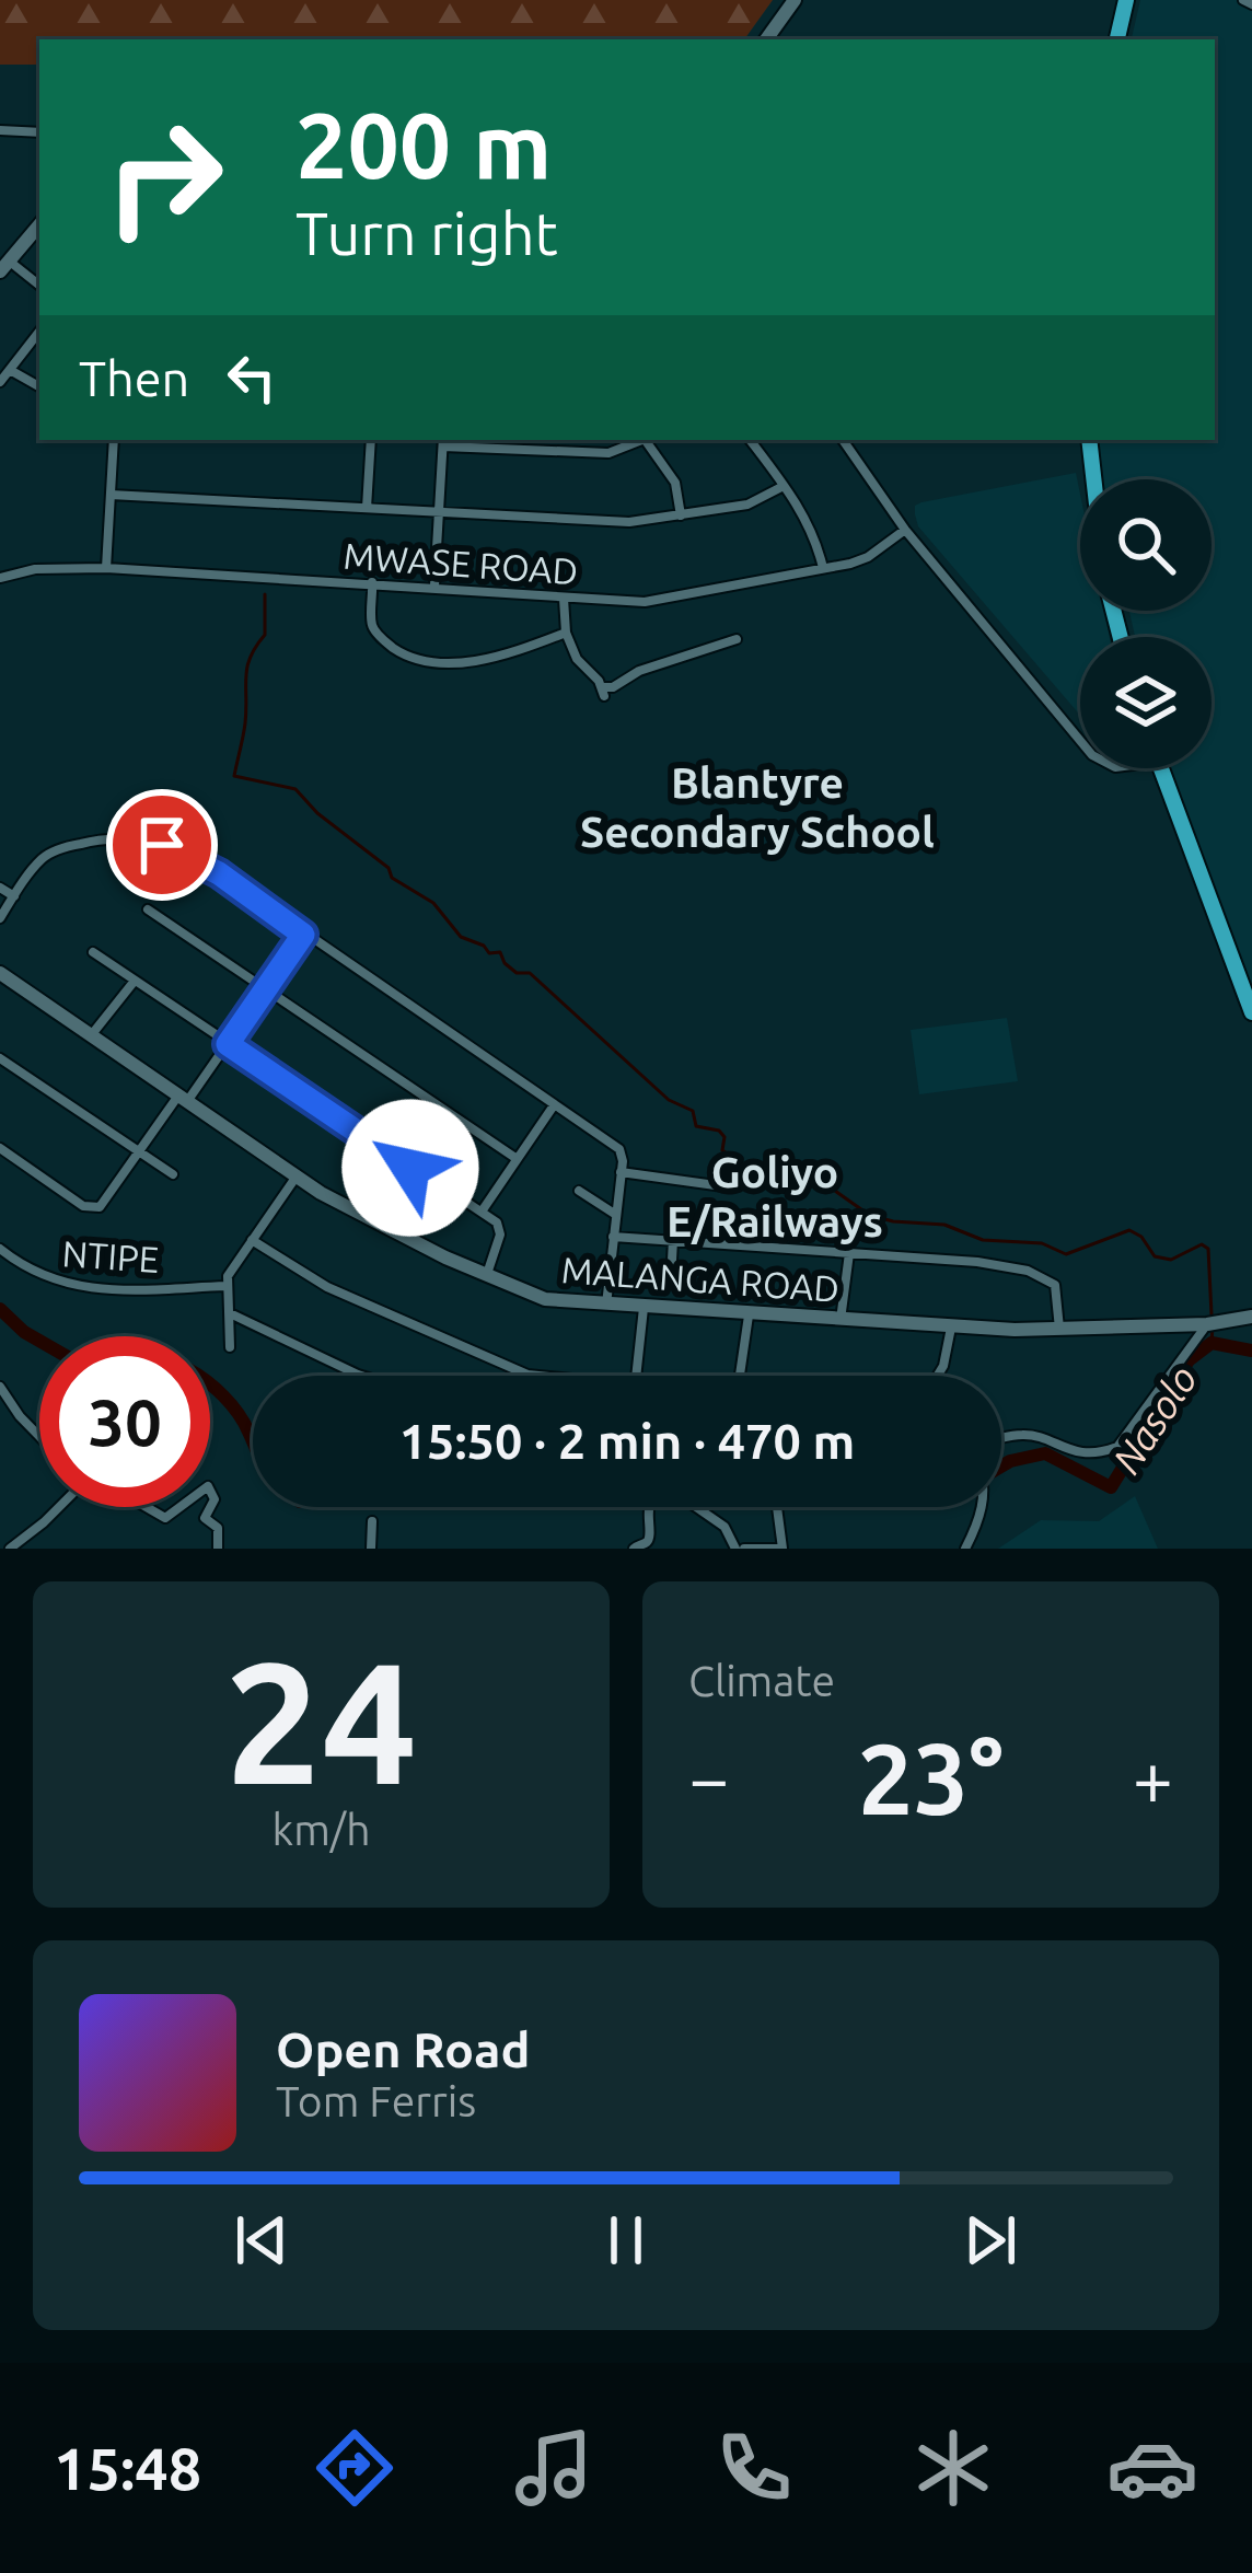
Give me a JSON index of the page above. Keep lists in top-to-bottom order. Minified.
{"streets":{"street":["MWASE ROAD","NTIPE","MALANGA ROAD"]},"districts":["Blantyre Secondary School","Goliyo E/Railways"],"water":["Nasolo"],"page":{"turn":["200 m","Turn right"],"then":"Then","limit":"30","trip":"15:50 · 2 min · 470 m","tile":[["24","km/h"],"Climate"],"heat":["−","23°","+"],"song":["Open Road","Tom Ferris"],"tabs":"15:48"}}
